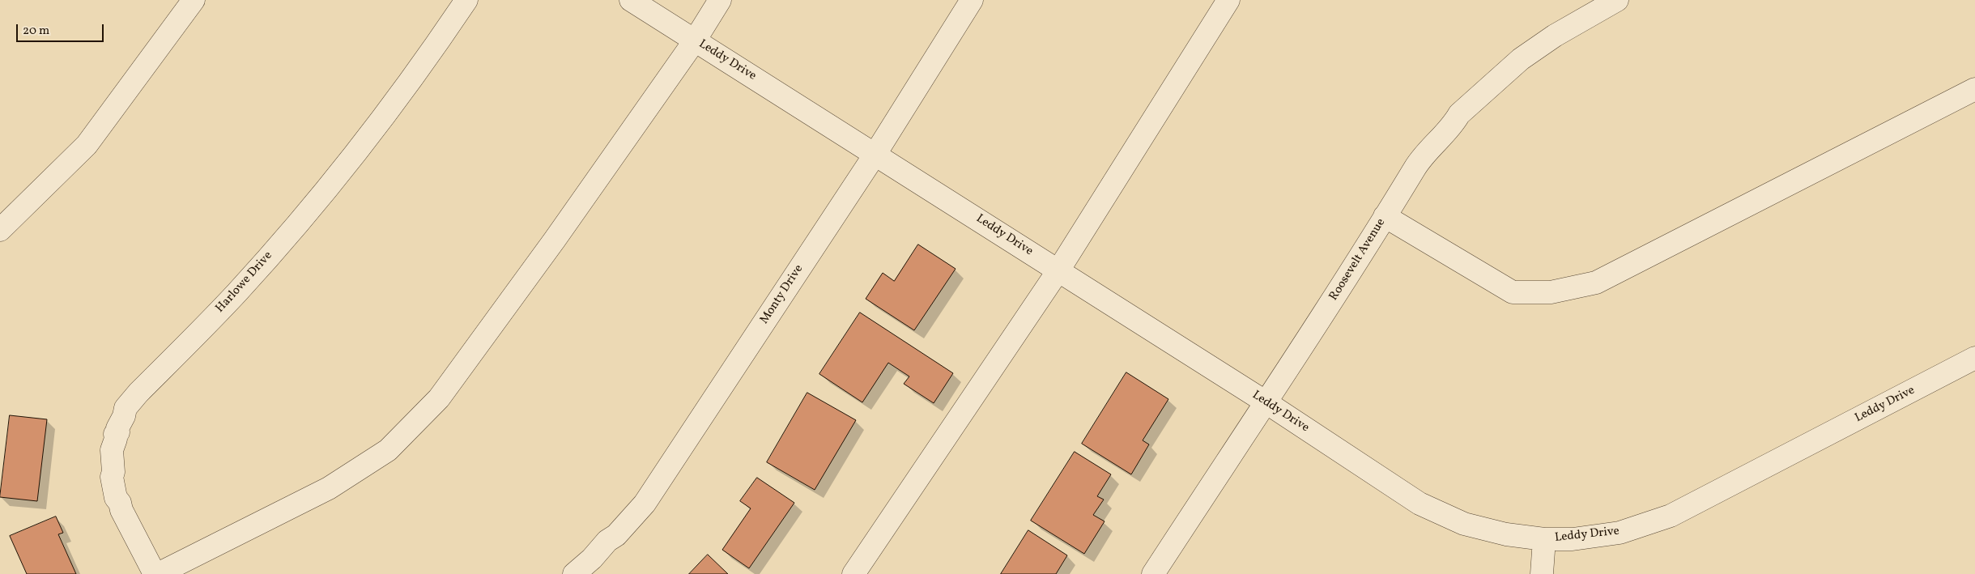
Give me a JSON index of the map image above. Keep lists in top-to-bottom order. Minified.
{"streets":{"street":["Leddy Drive","Roosevelt Avenue","Harlowe Drive","Monty Drive"]},"crossings":[["Leddy Drive","Roosevelt Avenue"],["Leddy Drive","Monty Drive"]],"scale_bar":"20 m"}
